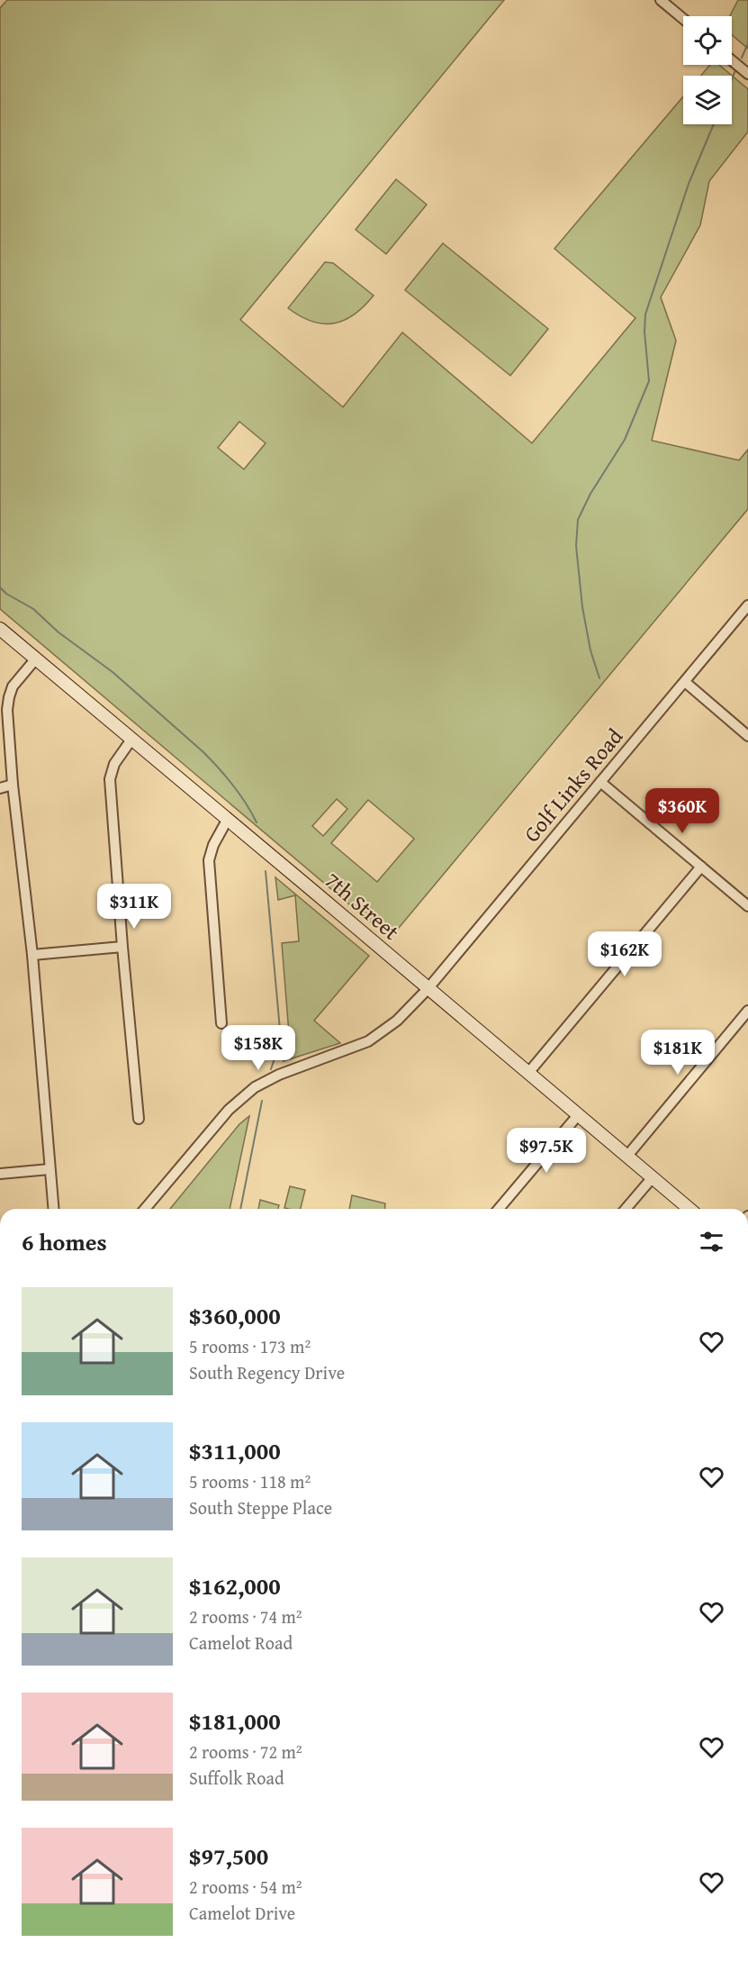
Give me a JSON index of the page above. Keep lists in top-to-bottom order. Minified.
{"streets":{"main road":["7th Street"],"street":["Golf Links Road"]},"crossings":[["Golf Links Road","7th Street"]],"page":{"price":["$360K","$311K","$162K","$158K","$181K","$97.5K"],"heading":"6 homes","list":[{"name":"$360,000","note":"5 rooms · 173 m² · South Regency Drive"},{"name":"$311,000","note":"5 rooms · 118 m² · South Steppe Place"},{"name":"$162,000","note":"2 rooms · 74 m² · Camelot Road"},{"name":"$181,000","note":"2 rooms · 72 m² · Suffolk Road"},{"name":"$97,500","note":"2 rooms · 54 m² · Camelot Drive"}]}}
